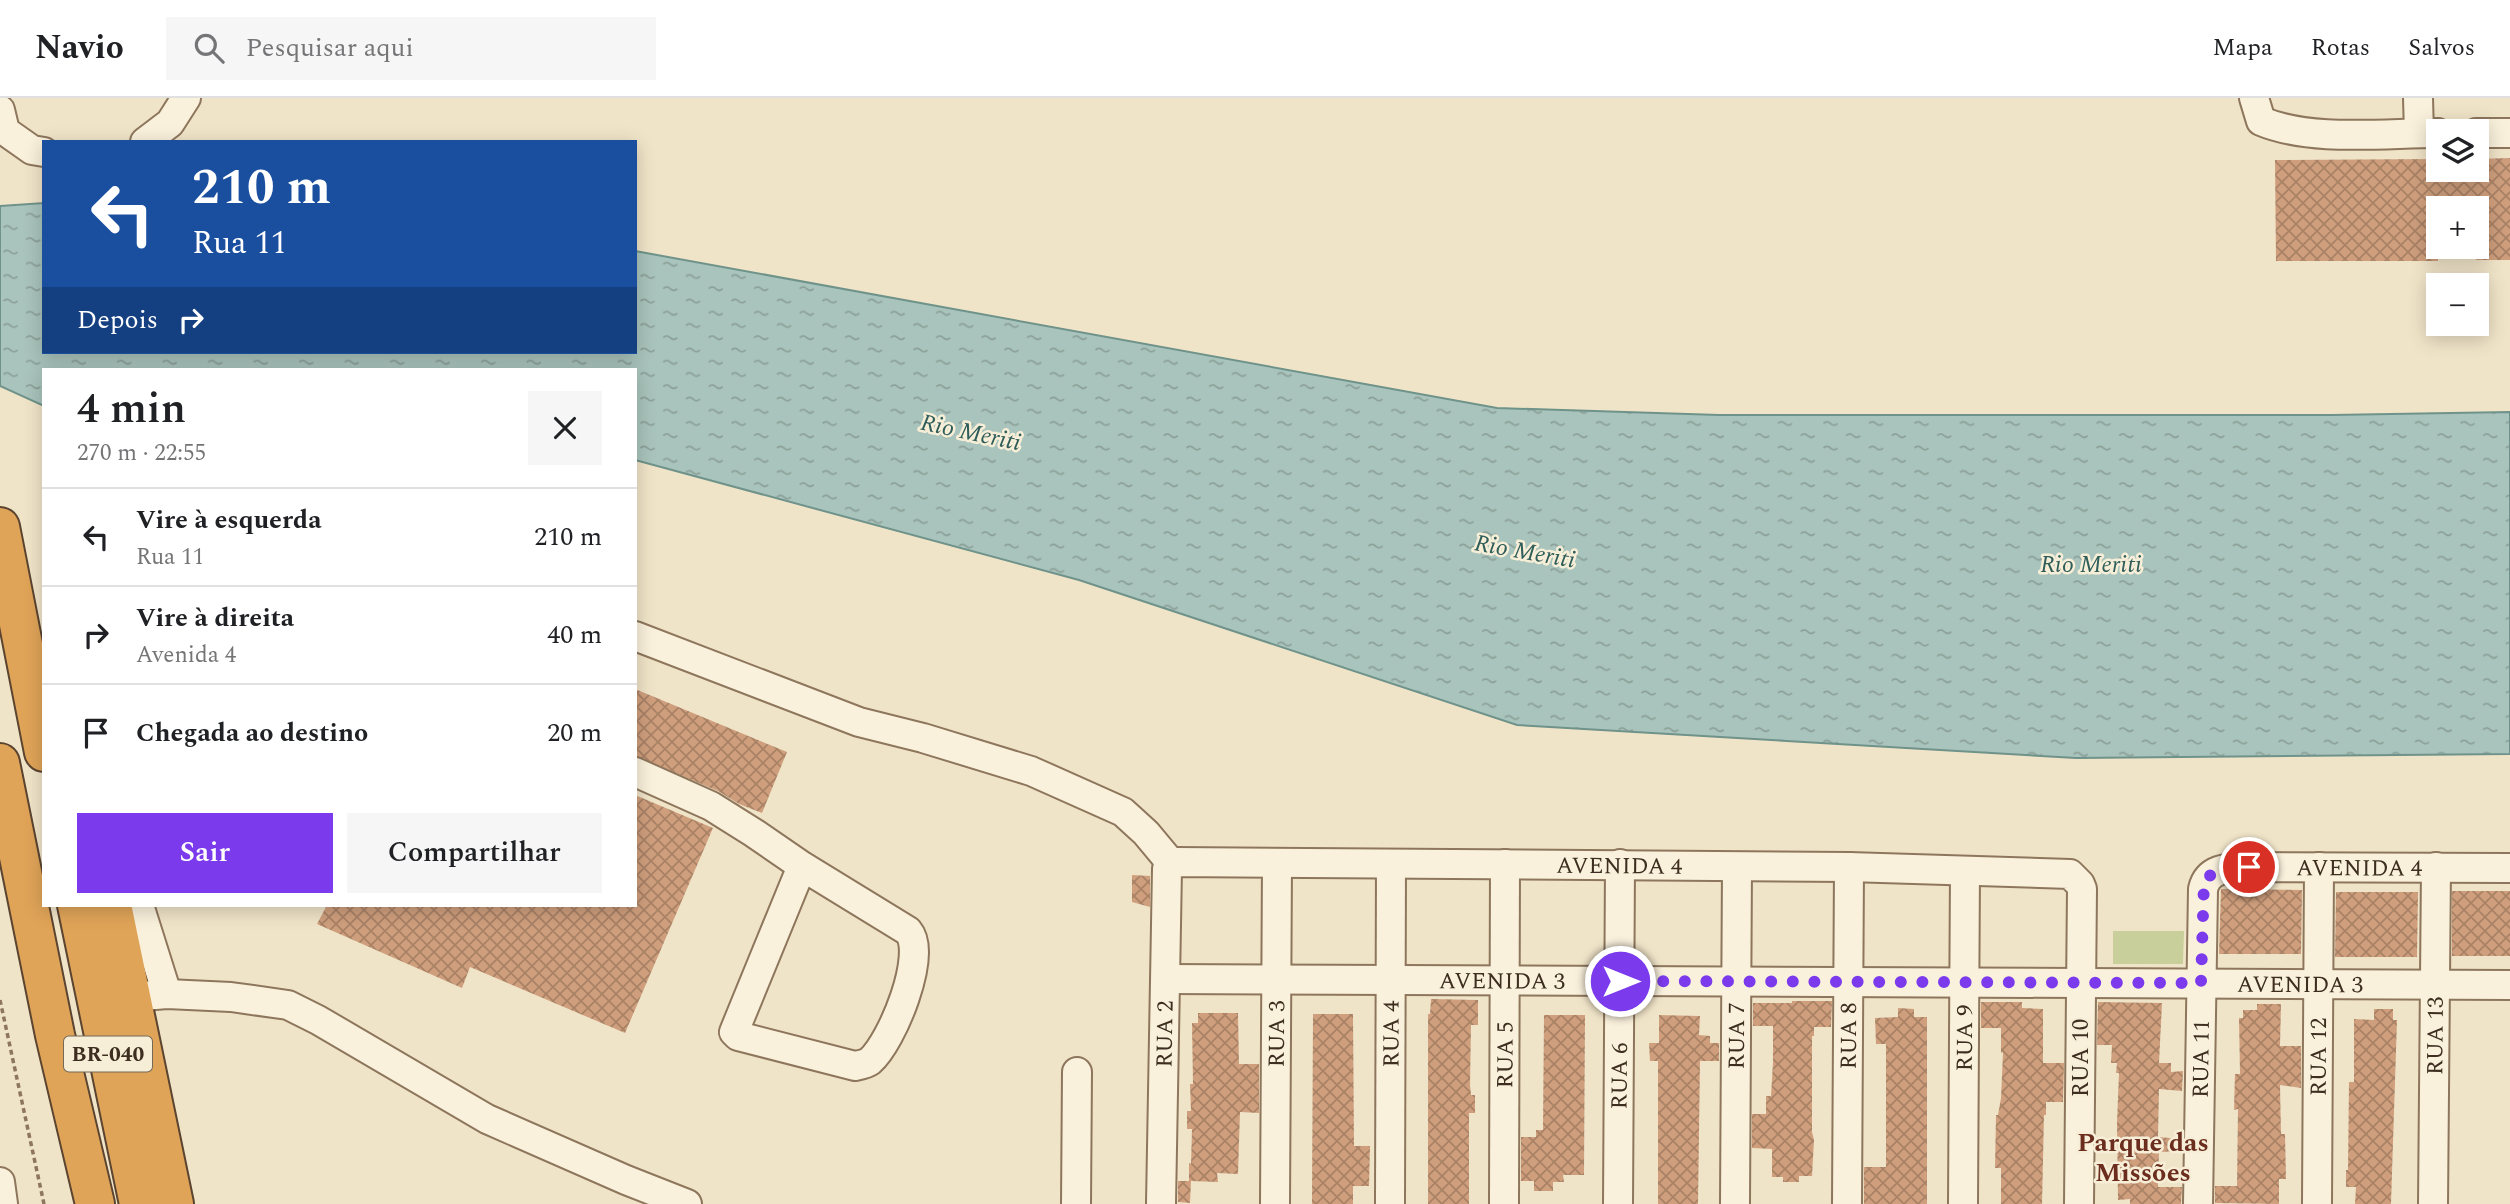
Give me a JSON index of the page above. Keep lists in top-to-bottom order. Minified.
{"streets":{"highway":["BR-040"],"street":["AVENIDA 4","AVENIDA 3","RUA 2","RUA 3","RUA 4","RUA 7","RUA 8","RUA 13","RUA 9","RUA 5","RUA 12","RUA 10","RUA 11","RUA 6"]},"crossings":[["AVENIDA 4","RUA 2"],["AVENIDA 4","RUA 3"],["AVENIDA 4","RUA 4"],["AVENIDA 4","RUA 7"],["AVENIDA 4","RUA 8"],["AVENIDA 4","RUA 13"],["AVENIDA 4","RUA 9"],["AVENIDA 4","RUA 5"],["AVENIDA 4","RUA 12"],["AVENIDA 4","RUA 10"],["AVENIDA 4","RUA 11"],["AVENIDA 4","RUA 6"],["AVENIDA 3","RUA 2"],["AVENIDA 3","RUA 3"],["AVENIDA 3","RUA 4"],["AVENIDA 3","RUA 7"],["AVENIDA 3","RUA 8"],["AVENIDA 3","RUA 13"],["AVENIDA 3","RUA 9"],["AVENIDA 3","RUA 5"],["AVENIDA 3","RUA 12"],["AVENIDA 3","RUA 10"],["AVENIDA 3","RUA 11"],["AVENIDA 3","RUA 6"]],"districts":["Parque das Missões"],"water":["Rio Meriti"],"page":{"header":"Navio","search":"Pesquisar aqui","nav":["Mapa","Rotas","Salvos"],"map_buttons":["+","−"],"turn":["210 m","Rua 11"],"then":"Depois","heading":["4 min","270 m · 22:55"],"list":[{"name":"Vire à esquerda","note":"Rua 11","value":"210 m"},{"name":"Vire à direita","note":"Avenida 4","value":"40 m"},{"name":"Chegada ao destino","value":"20 m"}],"buttons":["Sair","Compartilhar"]}}
